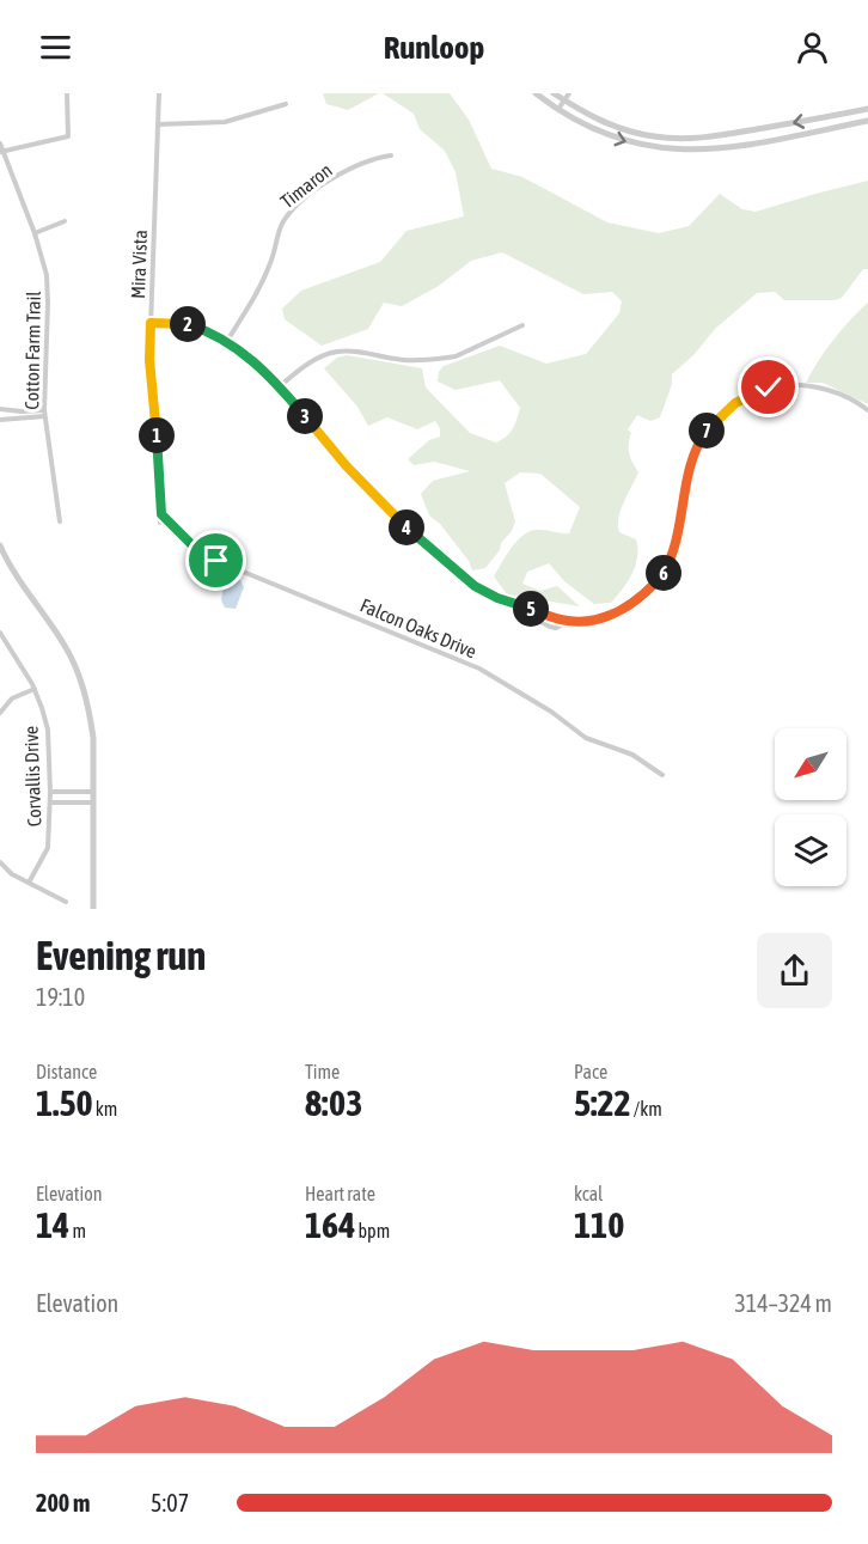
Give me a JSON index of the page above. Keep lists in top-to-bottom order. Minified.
{"streets":{"street":["Timaron","Mira Vista","Cotton Farm Trail","Falcon Oaks Drive","Corvallis Drive"]},"crossings":[["Mira Vista","Falcon Oaks Drive"]],"north":"bottom left","page":{"header":"Runloop","pins":["2","3","7","1","4","6","5"],"heading":["Evening run","19:10"],"stats":[["Distance","1.50 km"],["Time","8:03"],["Pace","5:22 /km"],["Elevation","14 m"],["Heart rate","164 bpm"],["kcal","110"]],"chart":["Elevation","314–324 m"],"list":[{"name":"200 m","note":"5:07"}]}}
